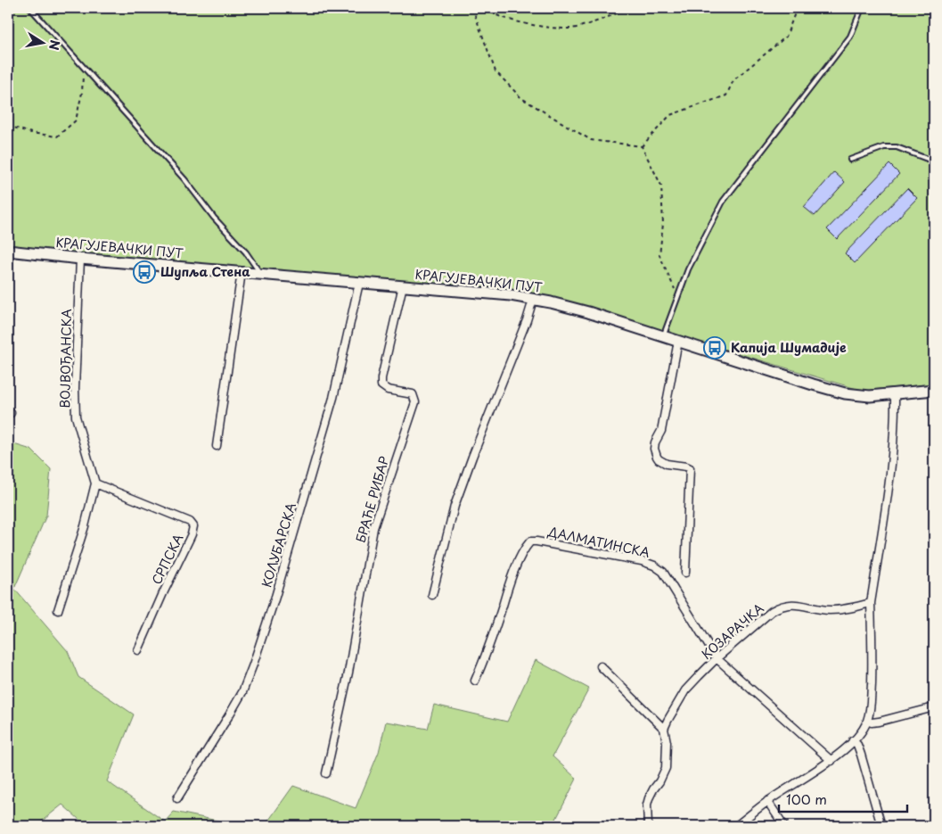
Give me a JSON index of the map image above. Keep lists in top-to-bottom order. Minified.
{"streets":{"main road":["КРАГУЈЕВАЧКИ ПУТ"],"street":["ВОЈВОЂАНСКА","БРАЋЕ РИБАР","ДАЛМАТИНСКА","КОЛУБАРСКА","СРПСКА","КОЗАРАЧКА"]},"crossings":[["КРАГУЈЕВАЧКИ ПУТ","ВОЈВОЂАНСКА"],["КРАГУЈЕВАЧКИ ПУТ","БРАЋЕ РИБАР"],["КРАГУЈЕВАЧКИ ПУТ","КОЛУБАРСКА"],["ВОЈВОЂАНСКА","СРПСКА"],["ДАЛМАТИНСКА","КОЗАРАЧКА"]],"places":{"bus stop":["Шупља Стена","Капија Шумадије"]},"scale_bar":"100 m","north":"right"}
